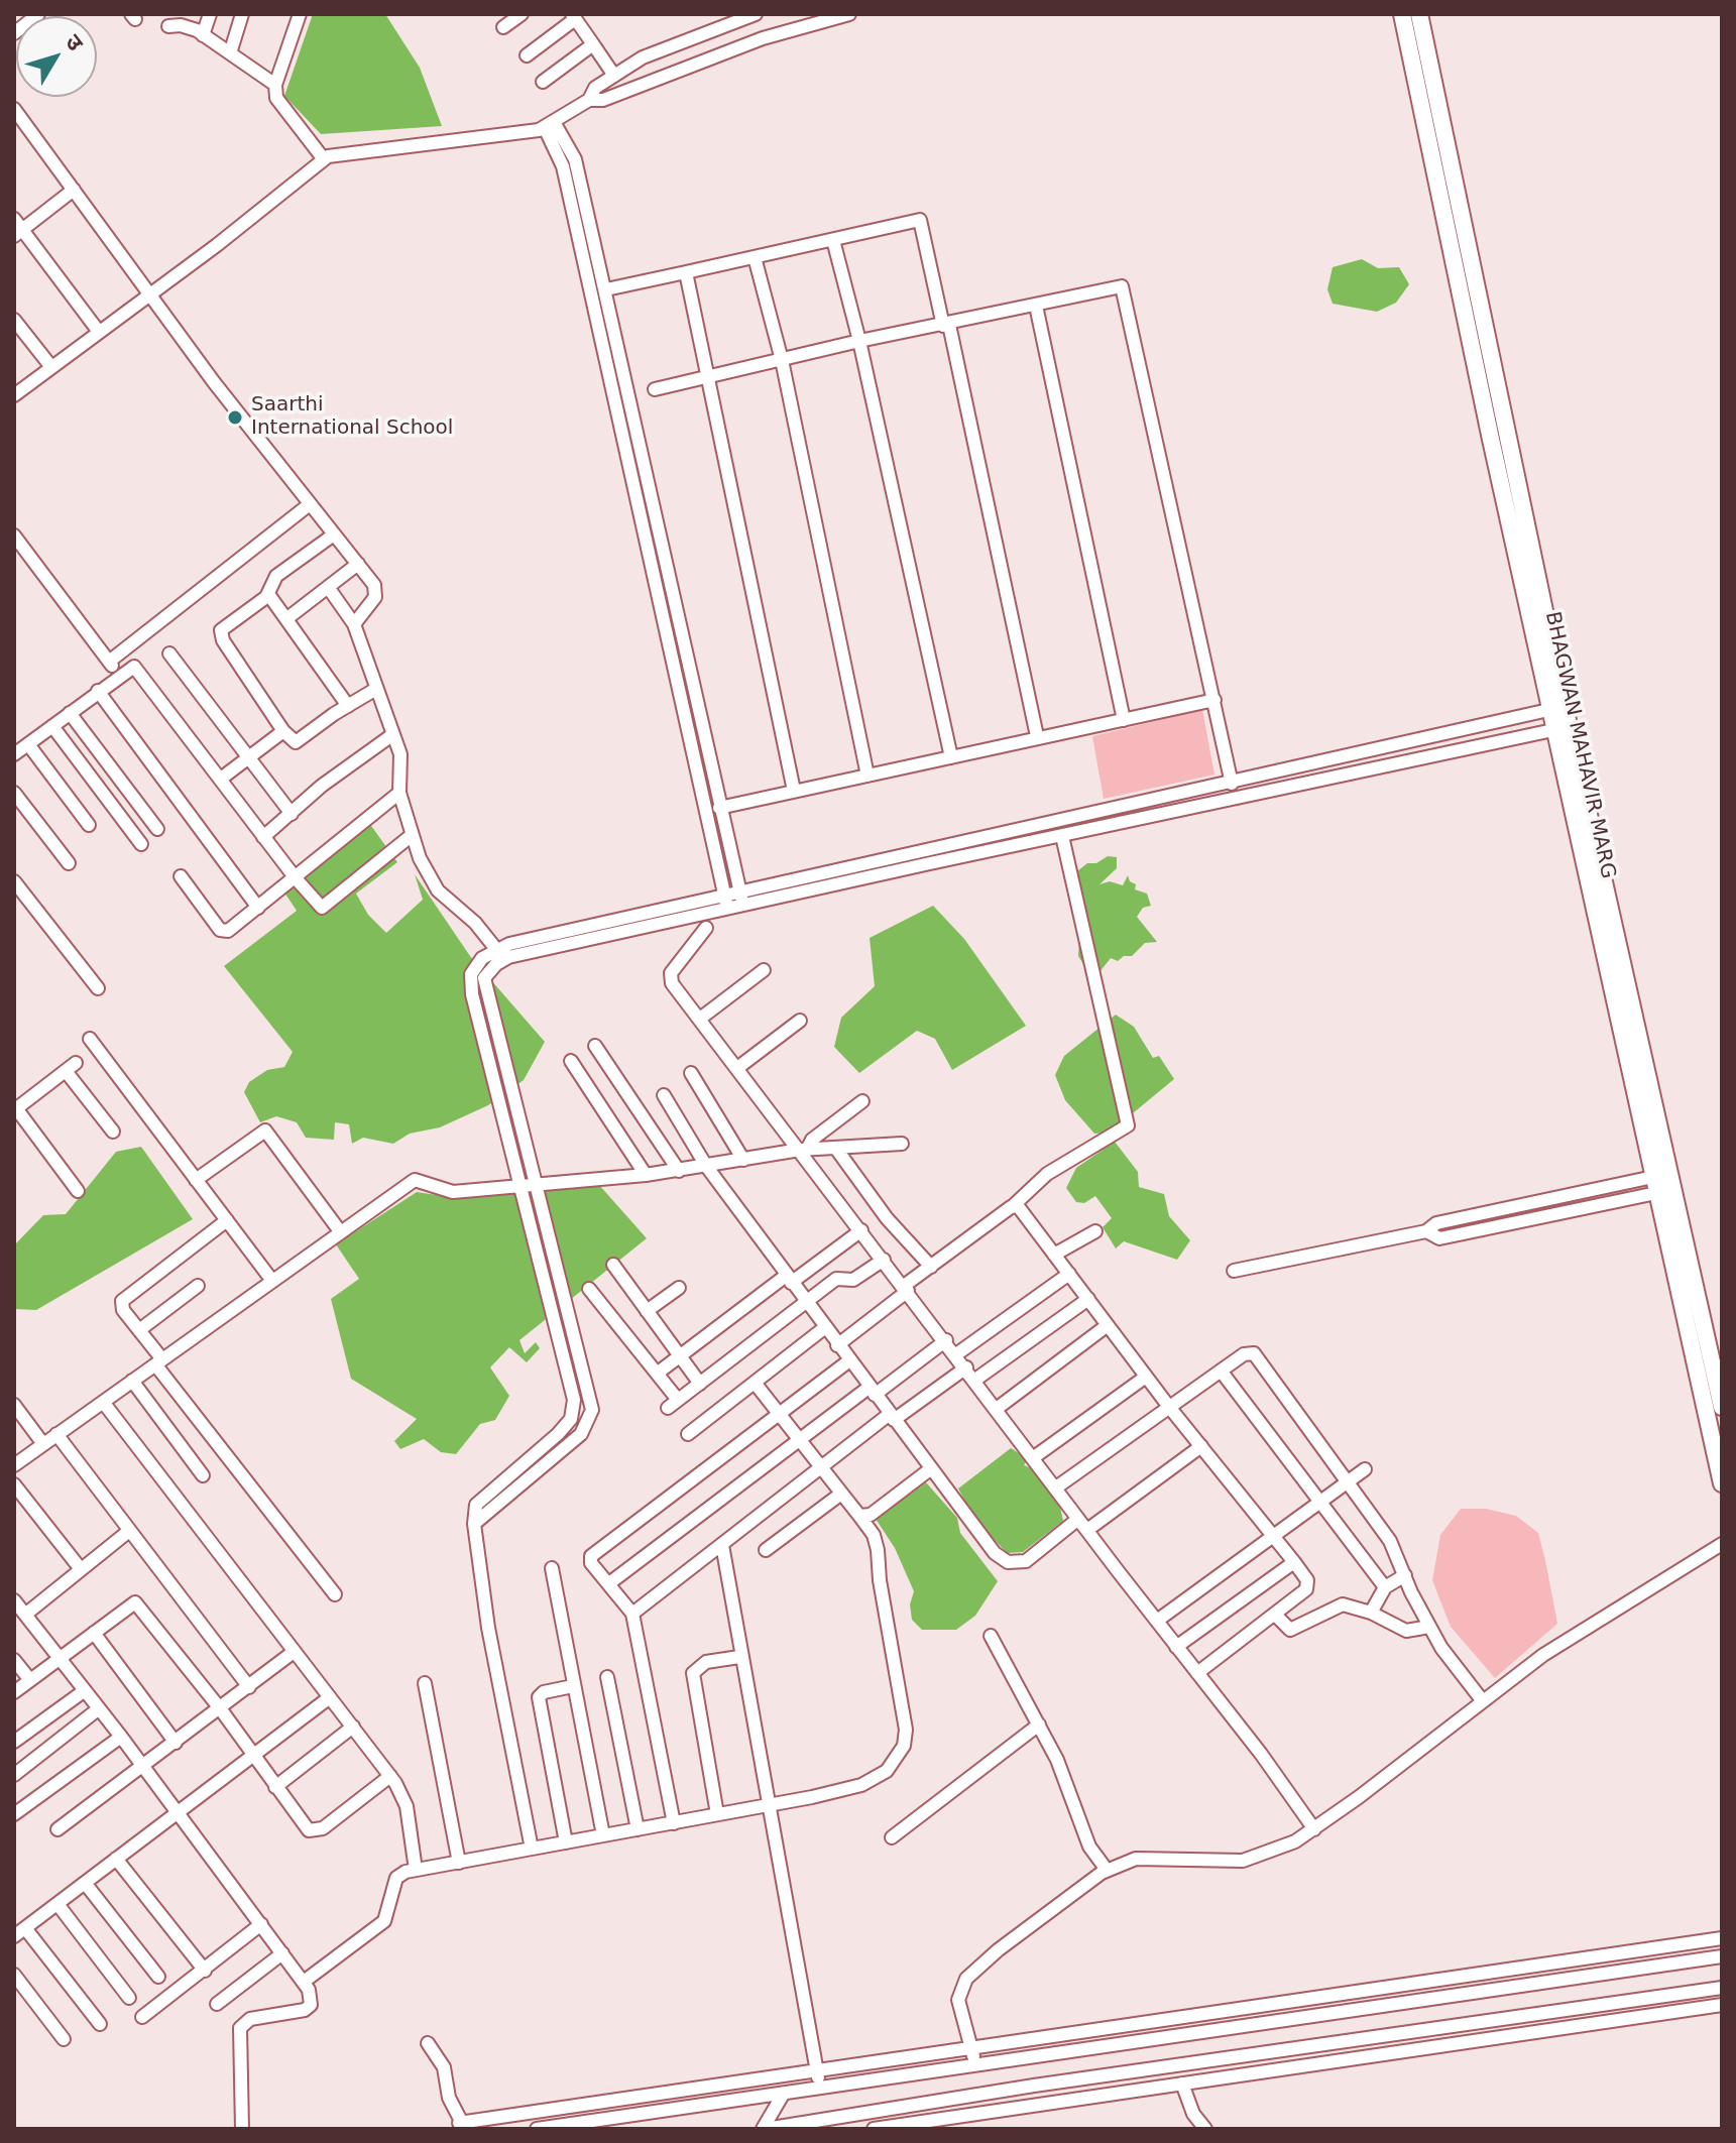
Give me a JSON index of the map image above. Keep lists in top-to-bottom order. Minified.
{"streets":{"main road":["BHAGWAN MAHAVIR MARG"]},"places":["Saarthi International School"],"north":"top right"}
